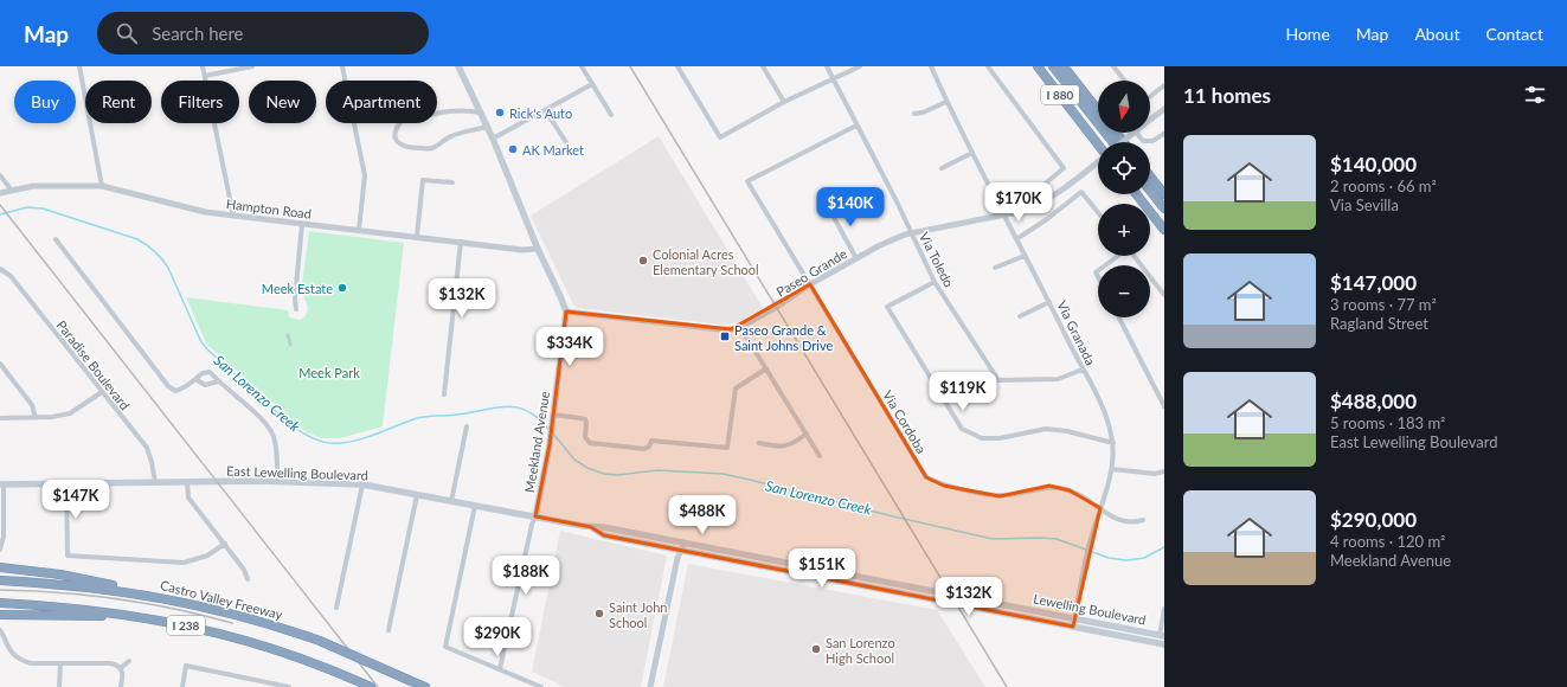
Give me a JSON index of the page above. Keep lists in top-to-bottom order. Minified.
{"streets":{"highway":["I 880","Castro Valley Freeway","I 238"],"main road":["Meekland Avenue","East Lewelling Boulevard","Lewelling Boulevard"],"street":["Hampton Road","Via Toledo","Paseo Grande","Via Granada","Paradise Boulevard","Via Cordoba"]},"crossings":[["Hampton Road","Meekland Avenue"],["Via Toledo","Paseo Grande"],["Via Toledo","Via Granada"],["Via Toledo","Via Cordoba"],["Paseo Grande","Via Granada"],["Paseo Grande","Via Cordoba"],["Paseo Grande","Meekland Avenue"],["Via Granada","Via Cordoba"],["Via Granada","Lewelling Boulevard"],["Paradise Boulevard","East Lewelling Boulevard"],["Meekland Avenue","East Lewelling Boulevard"],["East Lewelling Boulevard","Lewelling Boulevard"]],"water":["San Lorenzo Creek"],"parks":["Meek Park"],"places":{"other":["Rick's Auto","AK Market","Colonial Acres Elementary School","Meek Estate","Saint John School","San Lorenzo High School"],"transit":["Paseo Grande & Saint Johns Drive"]},"north":"bottom","page":{"header":"Map","search":"Search here","nav":["Home","Map","About","Contact"],"heading":"11 homes","map_buttons":["+","−"],"chip":["Buy","Rent","Filters","New","Apartment"],"list":[{"name":"$140,000","note":"2 rooms · 66 m² · Via Sevilla"},{"name":"$147,000","note":"3 rooms · 77 m² · Ragland Street"},{"name":"$488,000","note":"5 rooms · 183 m² · East Lewelling Boulevard"},{"name":"$290,000","note":"4 rooms · 120 m² · Meekland Avenue"}],"price":["$170K","$140K","$132K","$334K","$119K","$147K","$488K","$151K","$188K","$132K","$290K"]}}
